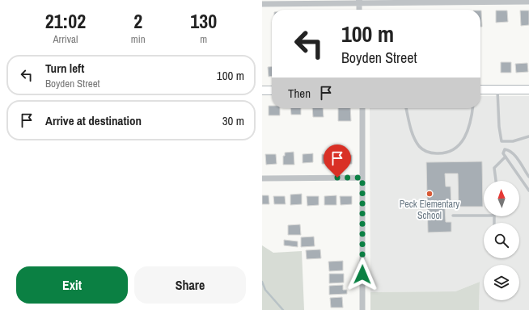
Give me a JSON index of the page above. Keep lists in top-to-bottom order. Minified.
{"places":["Peck Elementary School"],"north":"top","page":{"eta":["21:02","Arrival","2","min","130","m"],"turn":["100 m","Boyden Street"],"list":[{"name":"Turn left","note":"Boyden Street","value":"100 m"},{"name":"Arrive at destination","value":"30 m"}],"then":"Then","buttons":["Exit","Share"]}}
